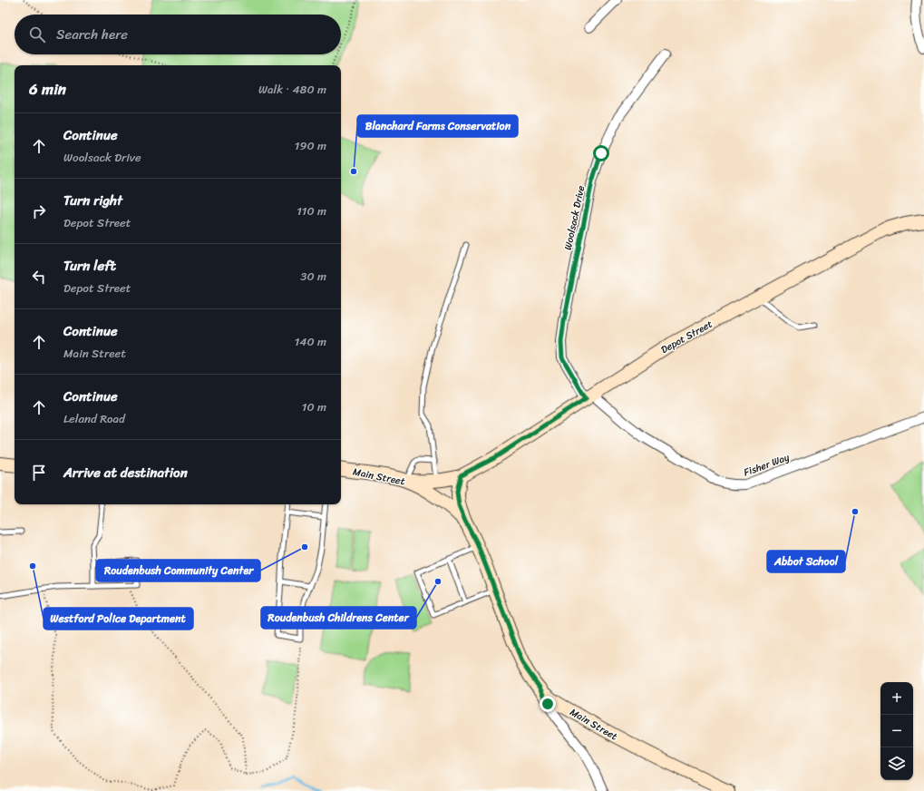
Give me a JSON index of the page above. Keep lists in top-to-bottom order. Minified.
{"streets":{"main road":["Depot Street","Main Street"],"street":["Woolsack Drive","Fisher Way"]},"crossings":[["Woolsack Drive","Depot Street"],["Woolsack Drive","Fisher Way"],["Depot Street","Fisher Way"],["Depot Street","Main Street"]],"places":["Blanchard Farms Conservation","Abbot School","Roudenbush Community Center","Westford Police Department","Roudenbush Childrens Center"],"page":{"search":"Search here","heading":["6 min","Walk · 480 m"],"list":[["Continue","Woolsack Drive","190 m"],["Turn right","Depot Street","110 m"],["Turn left","Depot Street","30 m"],["Continue","Main Street","140 m"],["Continue","Leland Road","10 m"],"Arrive at destination"],"map_buttons":["+","−"]}}
